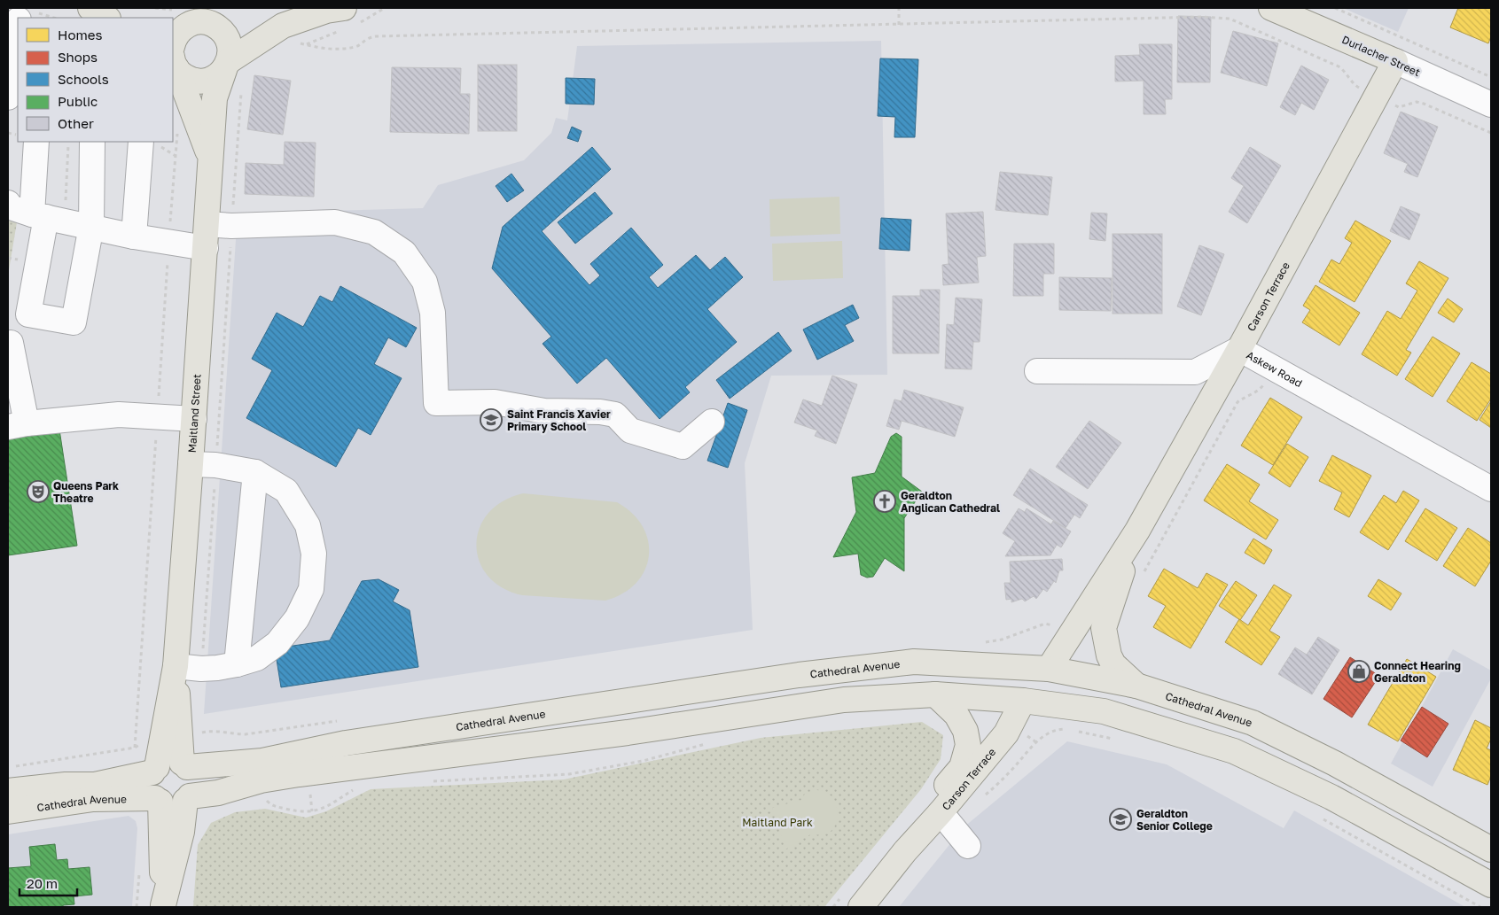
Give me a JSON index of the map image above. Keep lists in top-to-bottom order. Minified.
{"streets":{"main road":["Durlacher Street","Carson Terrace","Maitland Street","Cathedral Avenue"],"street":["Askew Road"]},"crossings":[["Durlacher Street","Carson Terrace"],["Carson Terrace","Askew Road"],["Carson Terrace","Cathedral Avenue"],["Maitland Street","Cathedral Avenue"]],"parks":["Maitland Park"],"places":{"school or university":["Saint Francis Xavier Primary School","Geraldton Senior College"],"theatre":["Queens Park Theatre"],"church":["Geraldton Anglican Cathedral"],"shop":["Connect Hearing Geraldton"]},"legend":["Homes","Shops","Schools","Public","Other"],"scale_bar":"20 m"}
